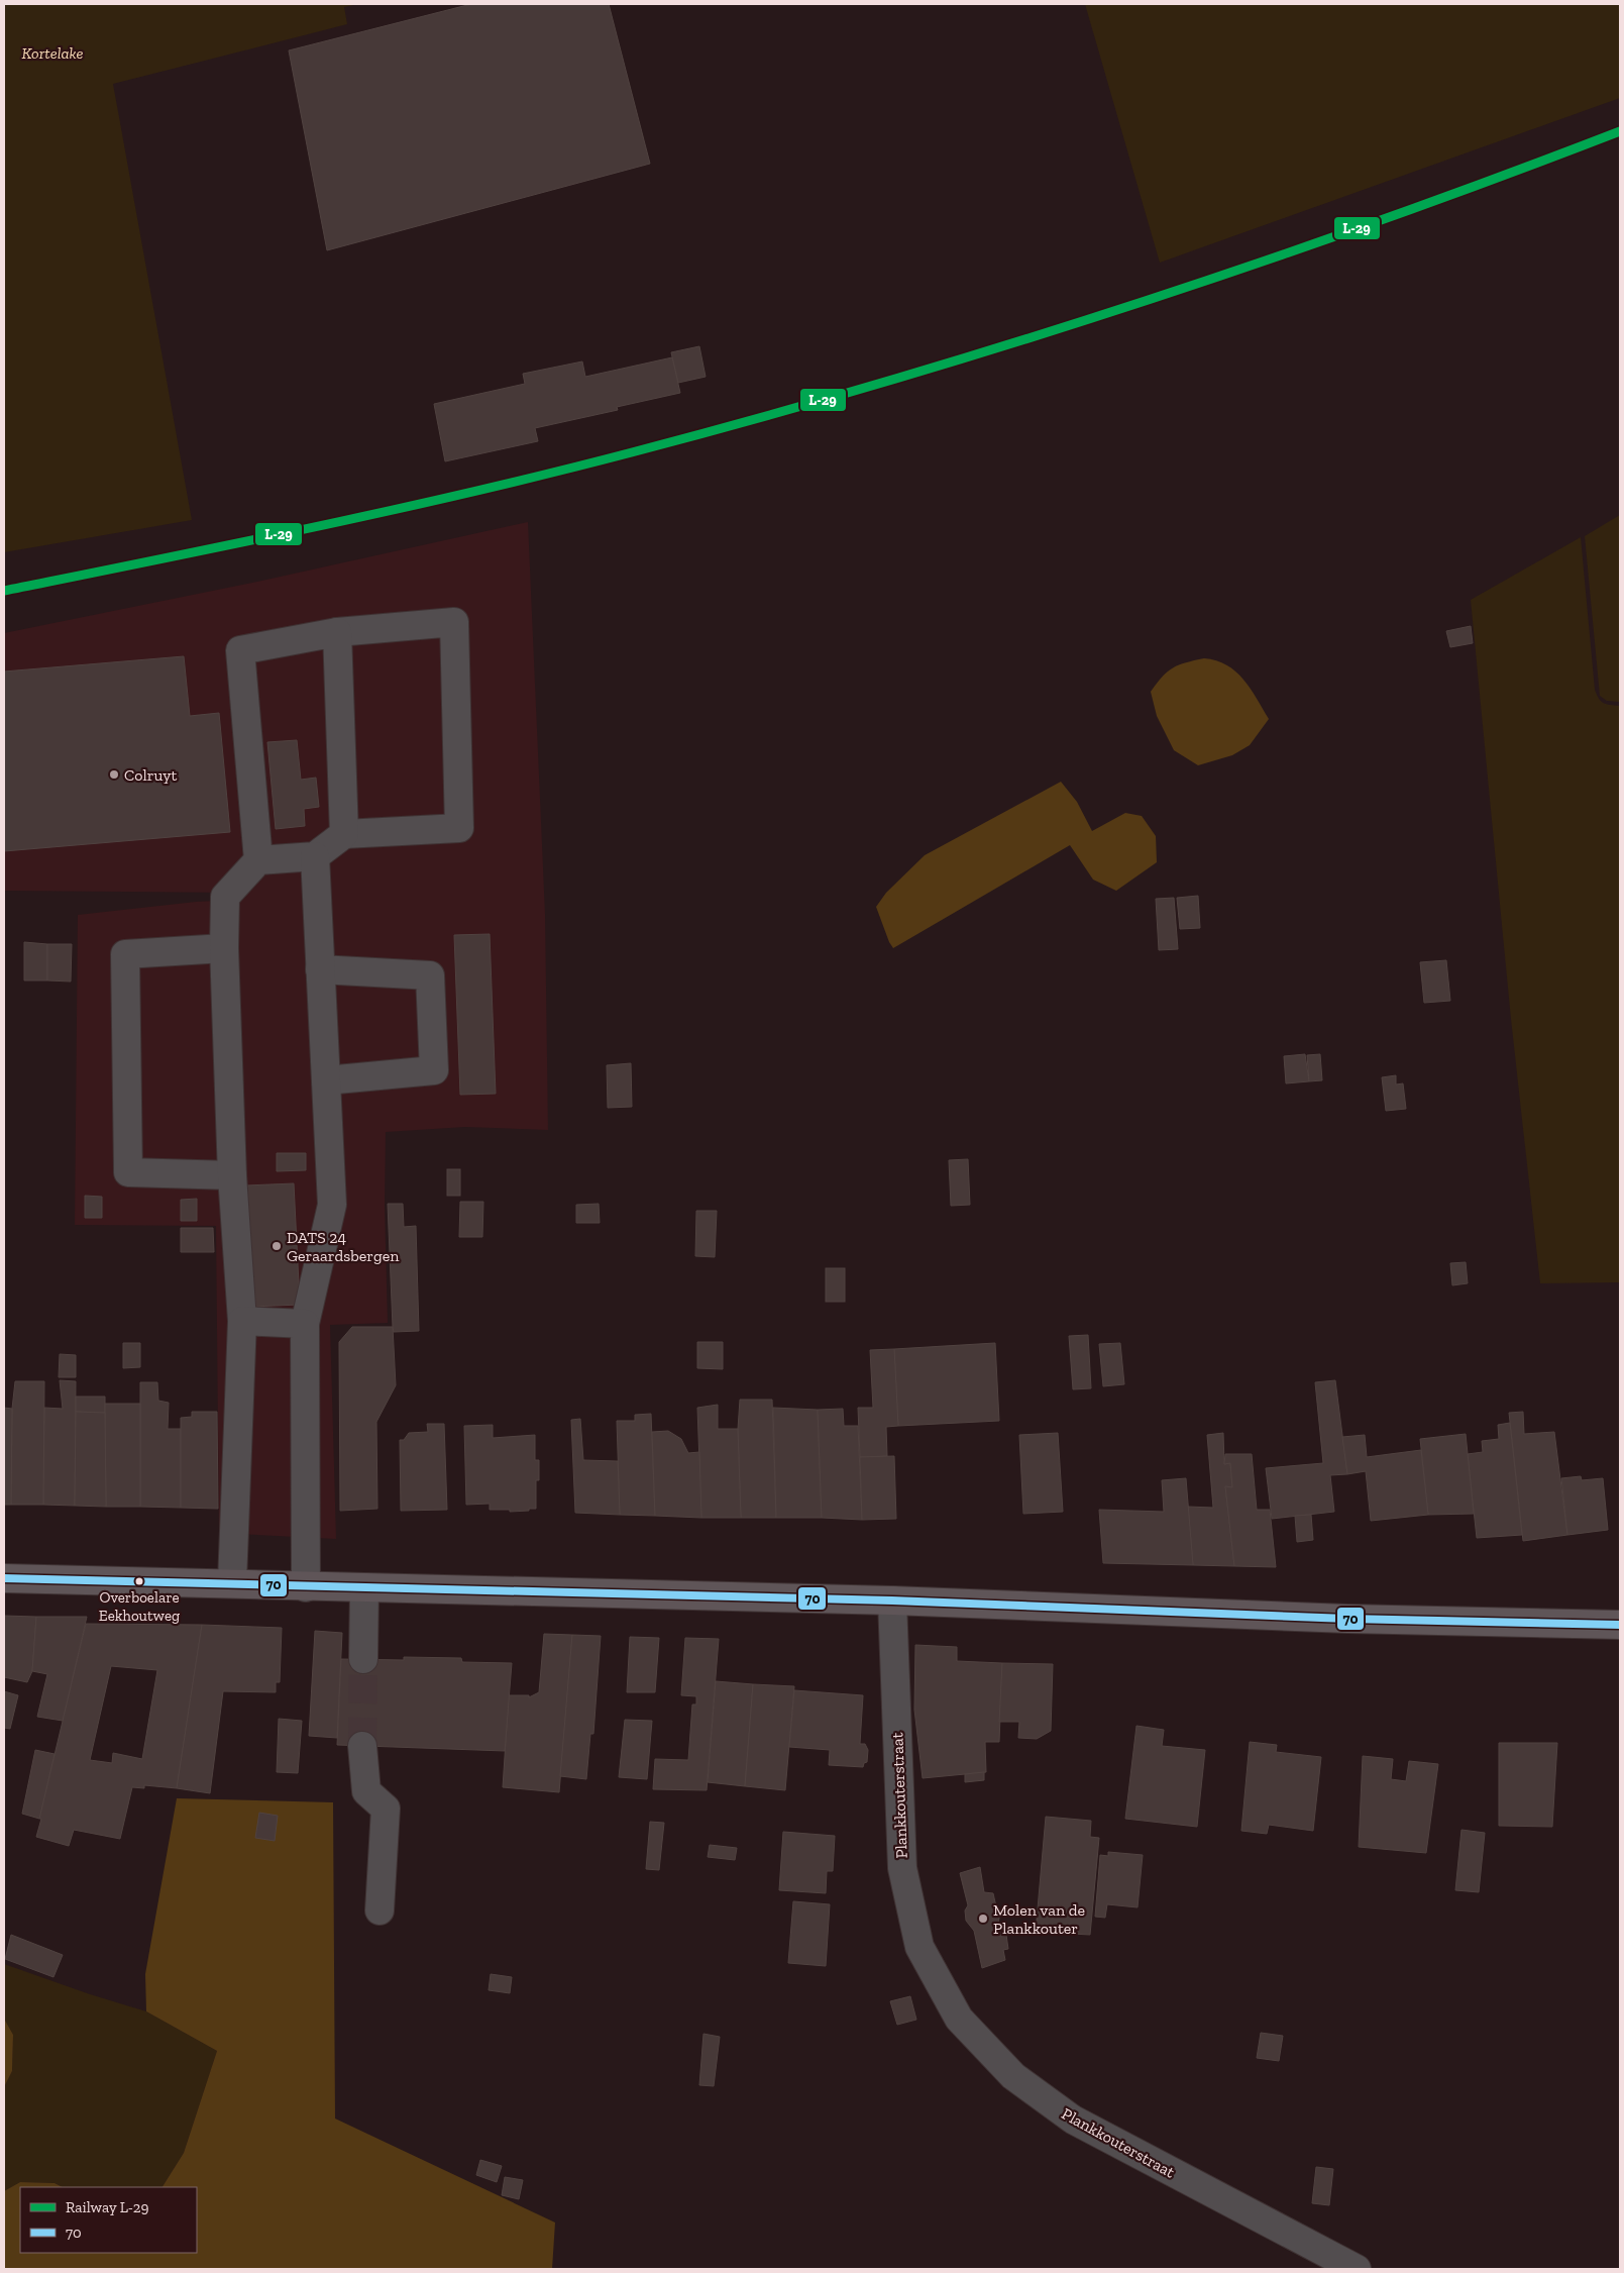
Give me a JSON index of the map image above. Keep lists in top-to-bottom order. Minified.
{"streets":{"street":["Plankkouterstraat"]},"parks":["Kortelake"],"places":["Colruyt","DATS 24 Geraardsbergen","Overboelare Eekhoutweg","Molen van de Plankkouter"],"lines":["rail line L-29","transit line 70"],"legend":["Railway L-29","70"]}
